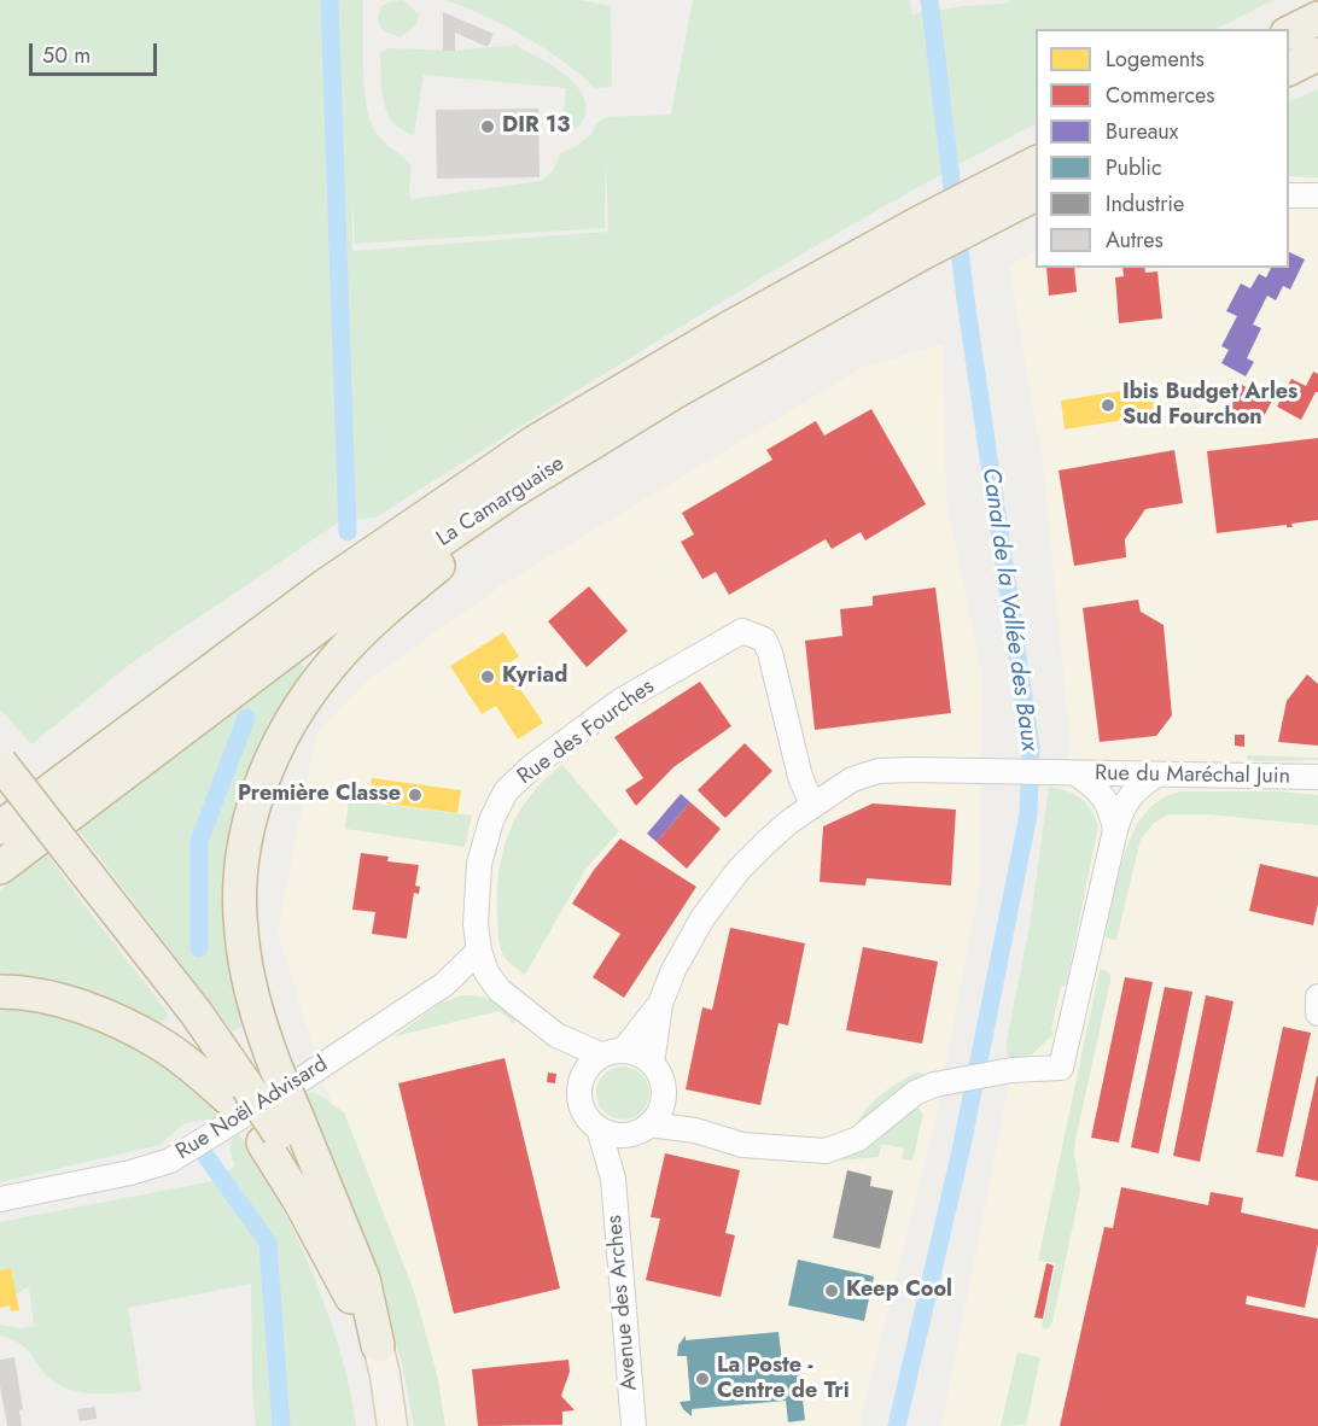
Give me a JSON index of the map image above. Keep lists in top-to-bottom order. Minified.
{"streets":{"highway":["La Camarguaise"],"street":["Rue des Fourches","Rue du Maréchal Juin","Rue Noël Advisard","Avenue des Arches"]},"crossings":[["Rue des Fourches","Rue Noël Advisard"],["Rue des Fourches","Avenue des Arches"]],"water":["Canal de la Vallée des Baux"],"places":["DIR 13","Ibis Budget Arles Sud Fourchon","Kyriad","Première Classe","Keep Cool","La Poste - Centre de Tri"],"legend":["Logements","Commerces","Bureaux","Public","Industrie","Autres"],"scale_bar":"50 m"}
